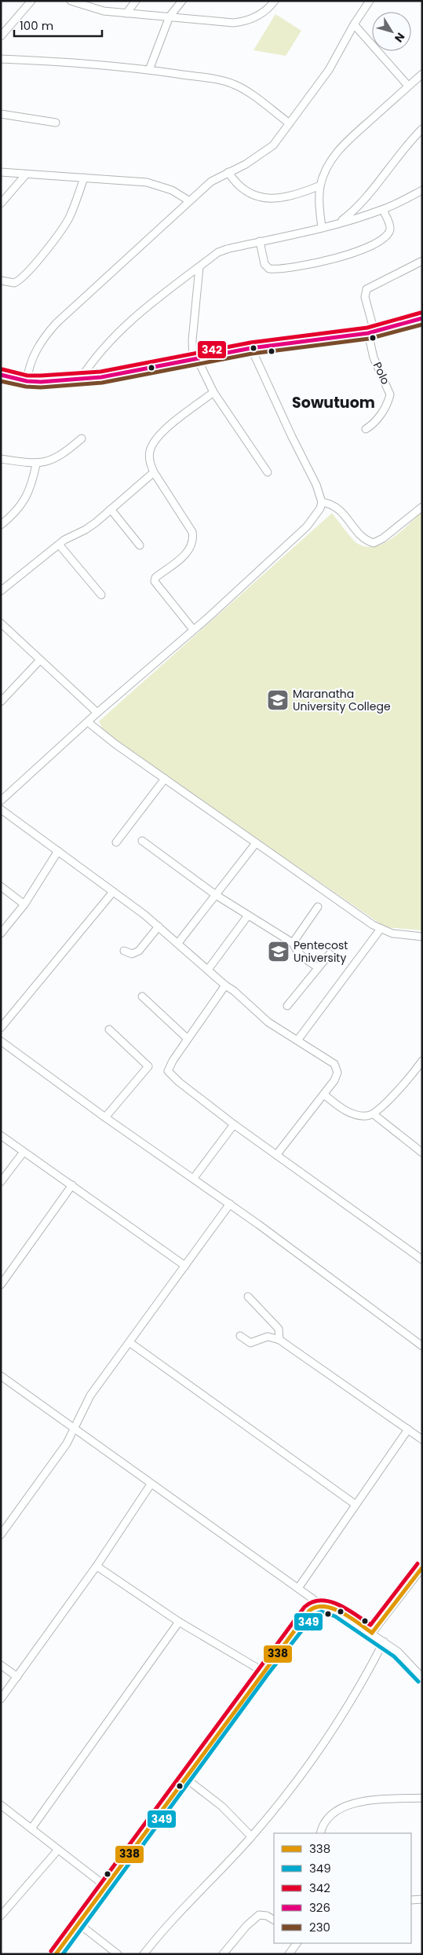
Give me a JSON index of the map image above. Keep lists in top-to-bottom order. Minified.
{"streets":{"street":["Polo"]},"districts":["Sowutuom"],"places":{"school or university":["Maranatha University College","Pentecost University"]},"lines":["transit line 342","transit line 326","transit line 230","transit line 338","transit line 349"],"legend":["338","349","342","326","230"],"scale_bar":"100 m","north":"bottom right"}
